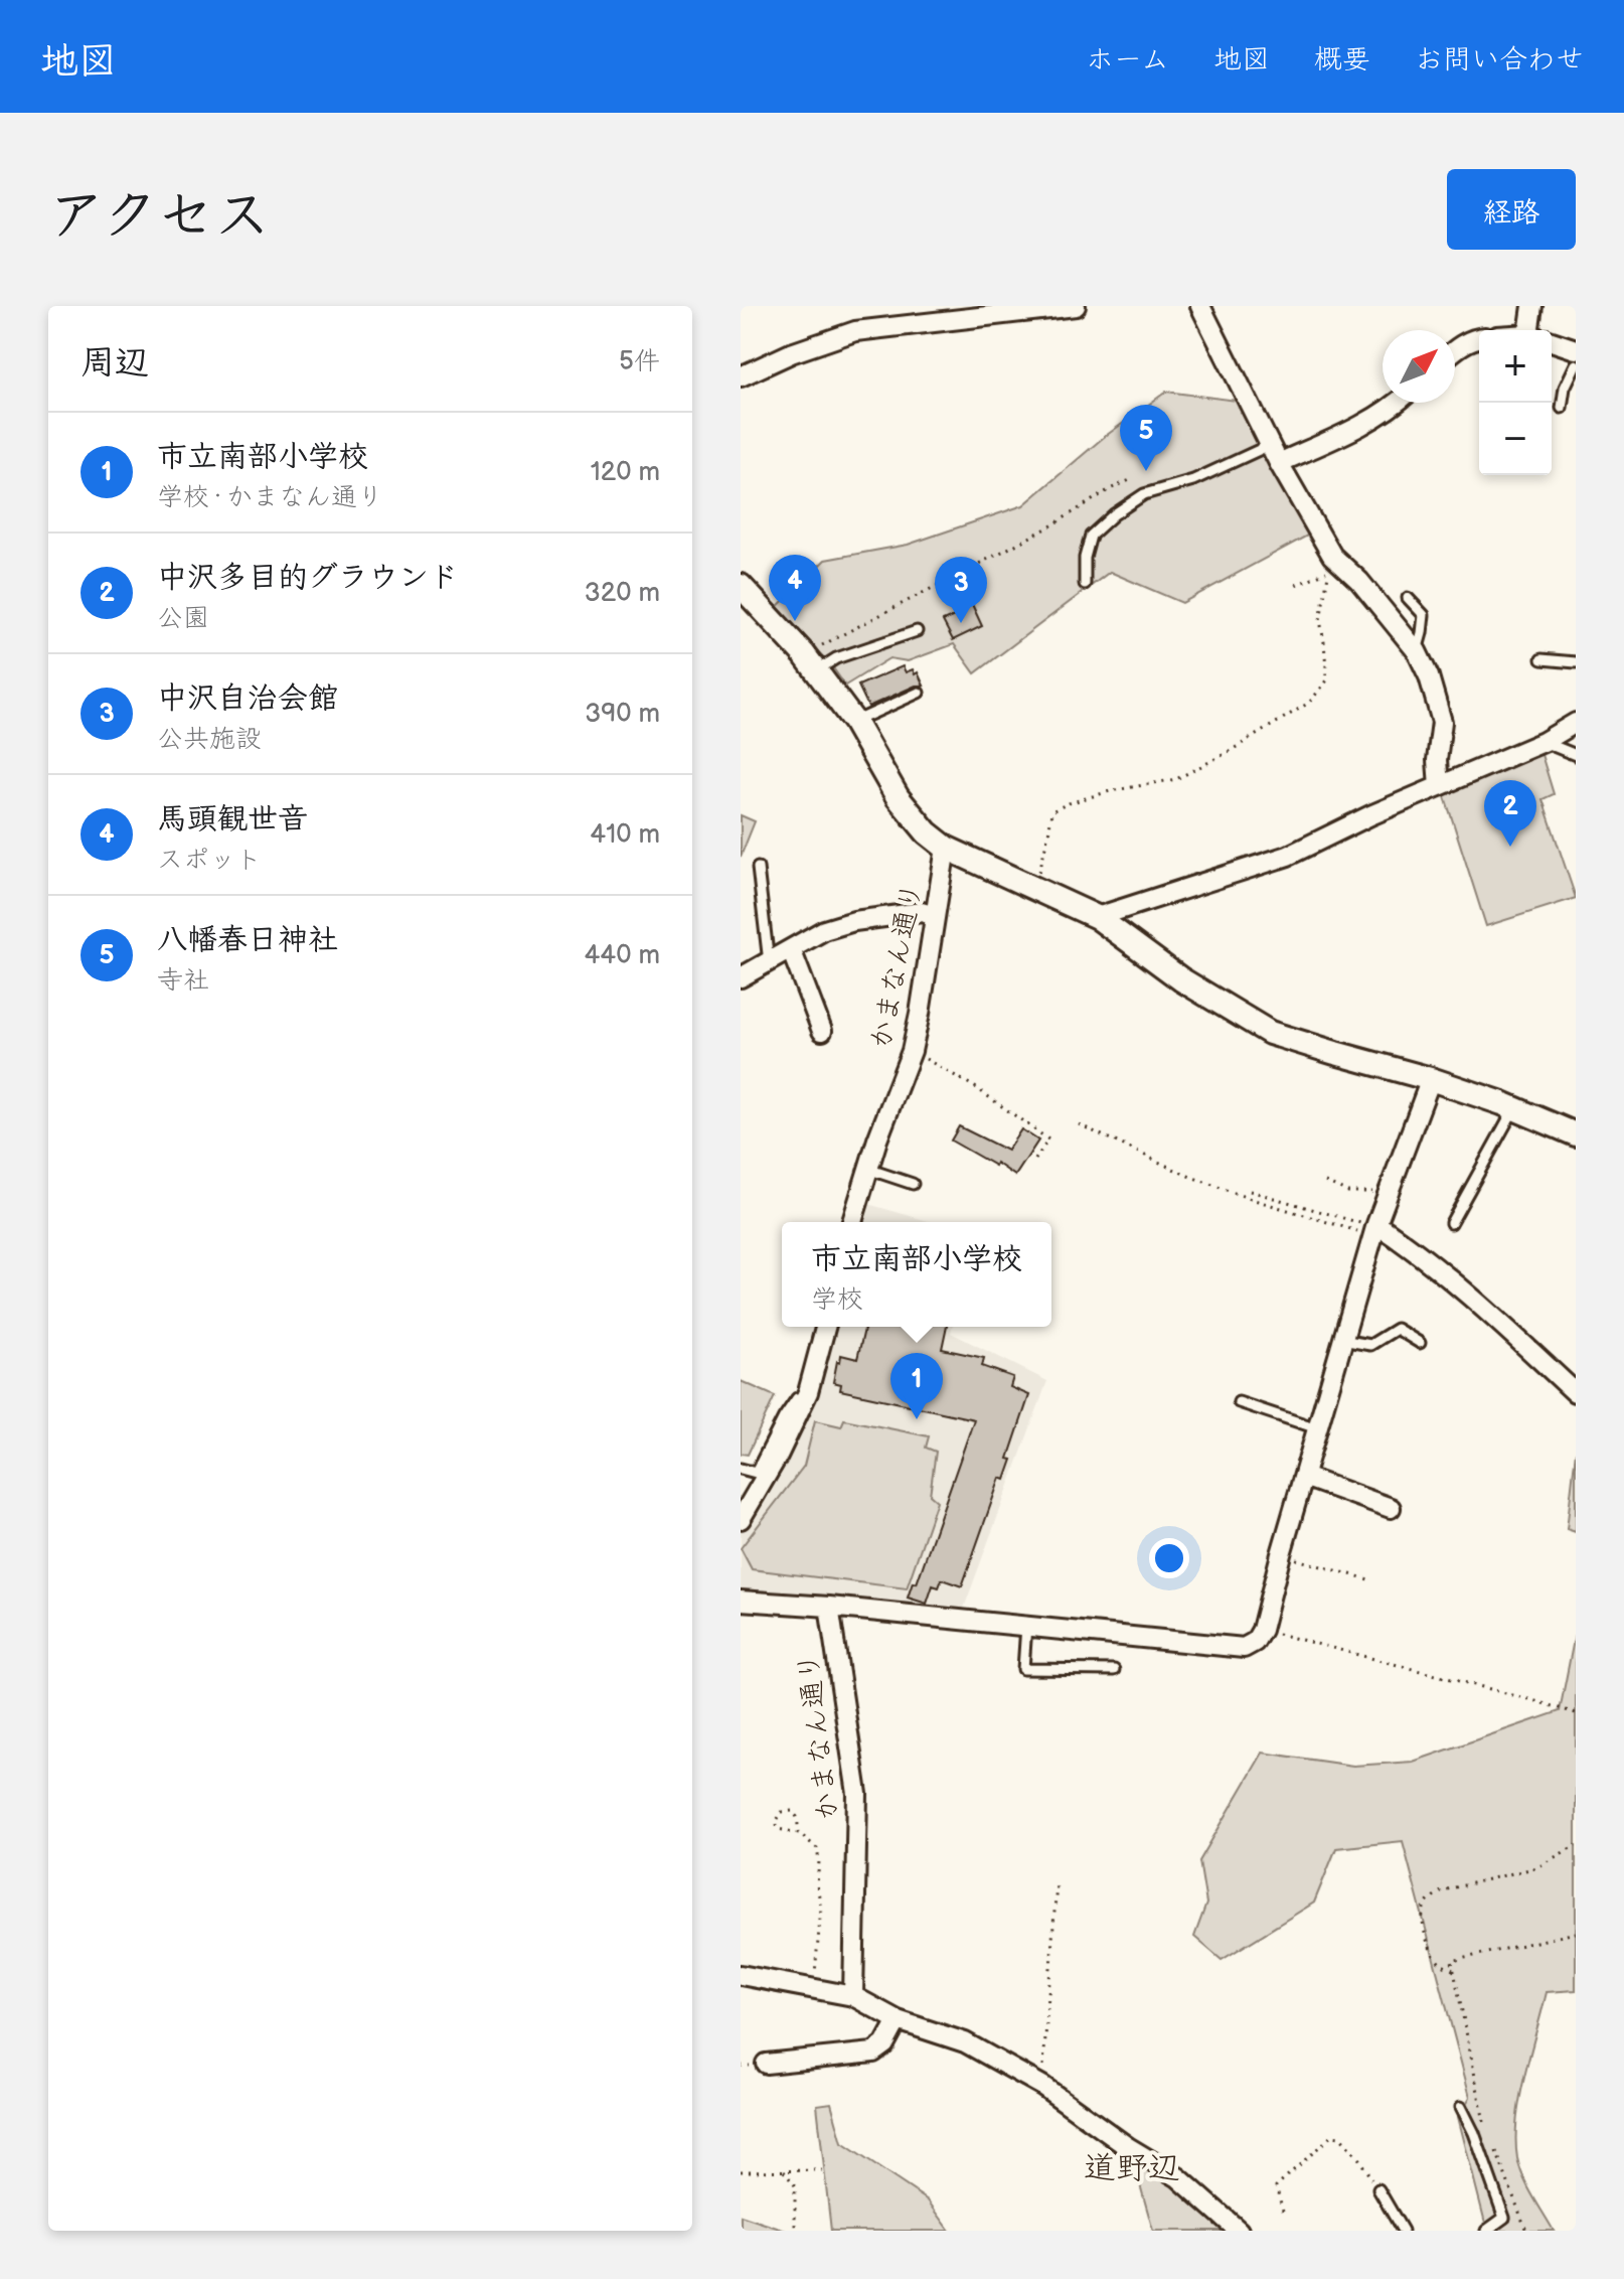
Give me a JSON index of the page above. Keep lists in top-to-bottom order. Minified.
{"streets":{"street":["かまなん通り"]},"districts":["道野辺"],"north":"top right","page":{"header":"地図","nav":["ホーム","地図","概要","お問い合わせ"],"title":"アクセス","buttons":"経路","heading":["周辺","5件"],"map_buttons":["+","−"],"pins":["5","4","3","2","1"],"list":[{"mark":"1","name":"市立南部小学校","note":"学校 · かまなん通り","value":"120 m"},{"mark":"2","name":"中沢多目的グラウンド","note":"公園","value":"320 m"},{"mark":"3","name":"中沢自治会館","note":"公共施設","value":"390 m"},{"mark":"4","name":"馬頭観世音","note":"スポット","value":"410 m"},{"mark":"5","name":"八幡春日神社","note":"寺社","value":"440 m"}],"popup":["市立南部小学校","学校"]}}
